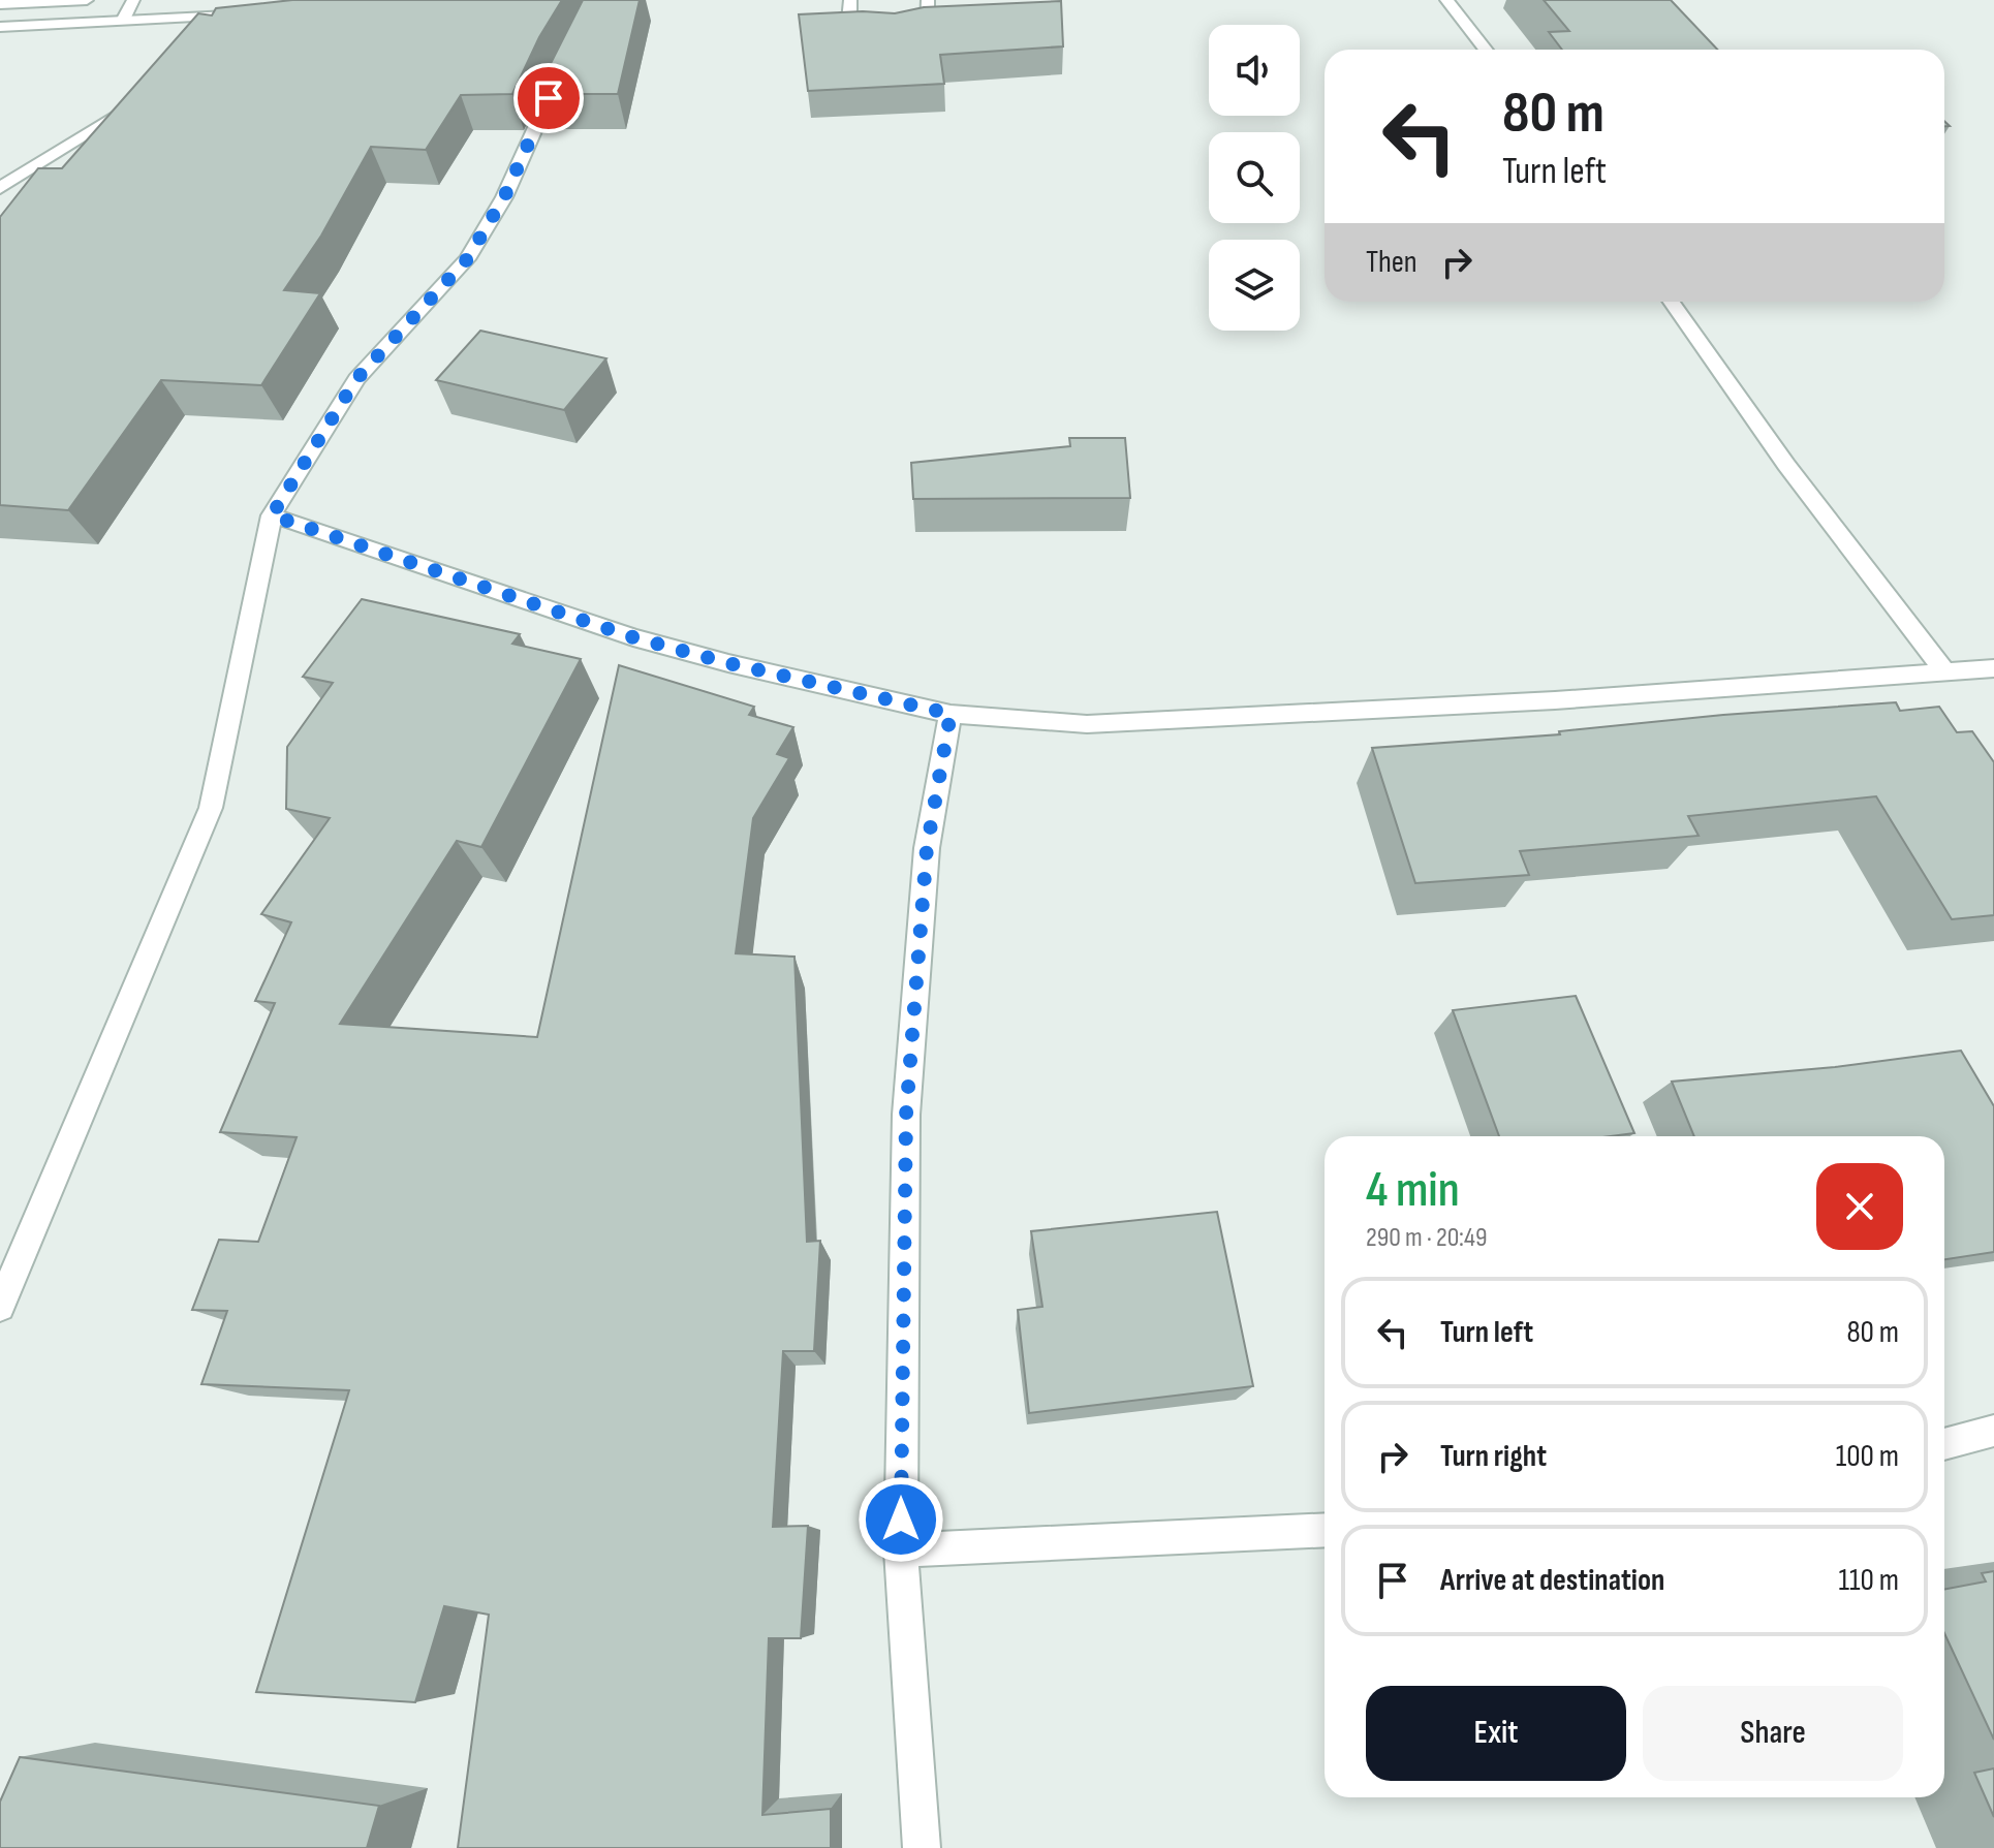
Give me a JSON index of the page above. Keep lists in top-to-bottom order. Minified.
{"page":{"turn":["80 m","Turn left"],"then":"Then","heading":["4 min","290 m · 20:49"],"list":[{"name":"Turn left","value":"80 m"},{"name":"Turn right","value":"100 m"},{"name":"Arrive at destination","value":"110 m"}],"buttons":["Exit","Share"]}}
